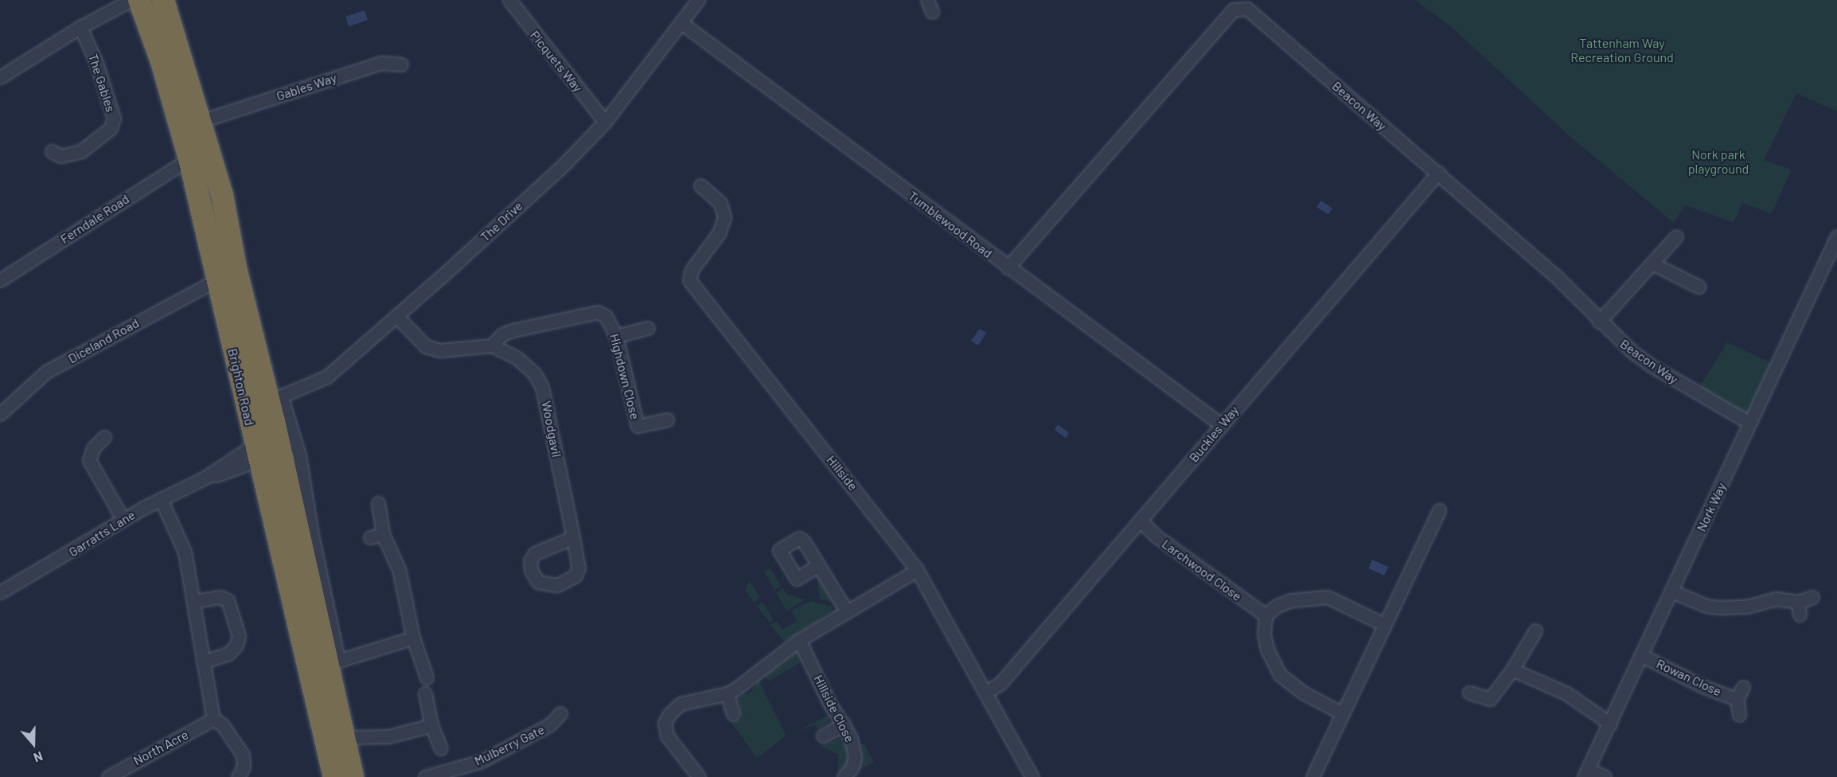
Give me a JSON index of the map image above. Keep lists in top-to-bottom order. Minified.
{"streets":{"highway":["Brighton Road"],"street":["Picquets Way","The Gables","Gables Way","Beacon Way","Ferndale Road","The Drive","Tumblewood Road","Diceland Road","Highdown Close","Woodgavil","Buckles Way","Hillside","Nork Way","Garratts Lane","Larchwood Close","Rowan Close","Hillside Close","Mulberry Gate","North Acre"]},"crossings":[["Picquets Way","The Drive"],["Beacon Way","Tumblewood Road"],["Beacon Way","Buckles Way"],["Beacon Way","Nork Way"],["Ferndale Road","Brighton Road"],["The Drive","Tumblewood Road"],["The Drive","Brighton Road"],["Tumblewood Road","Buckles Way"],["Diceland Road","Brighton Road"],["Buckles Way","Hillside"],["Buckles Way","Larchwood Close"],["Nork Way","Rowan Close"]],"parks":["Tattenham Way Recreation Ground","Nork park playground"],"north":"bottom"}
